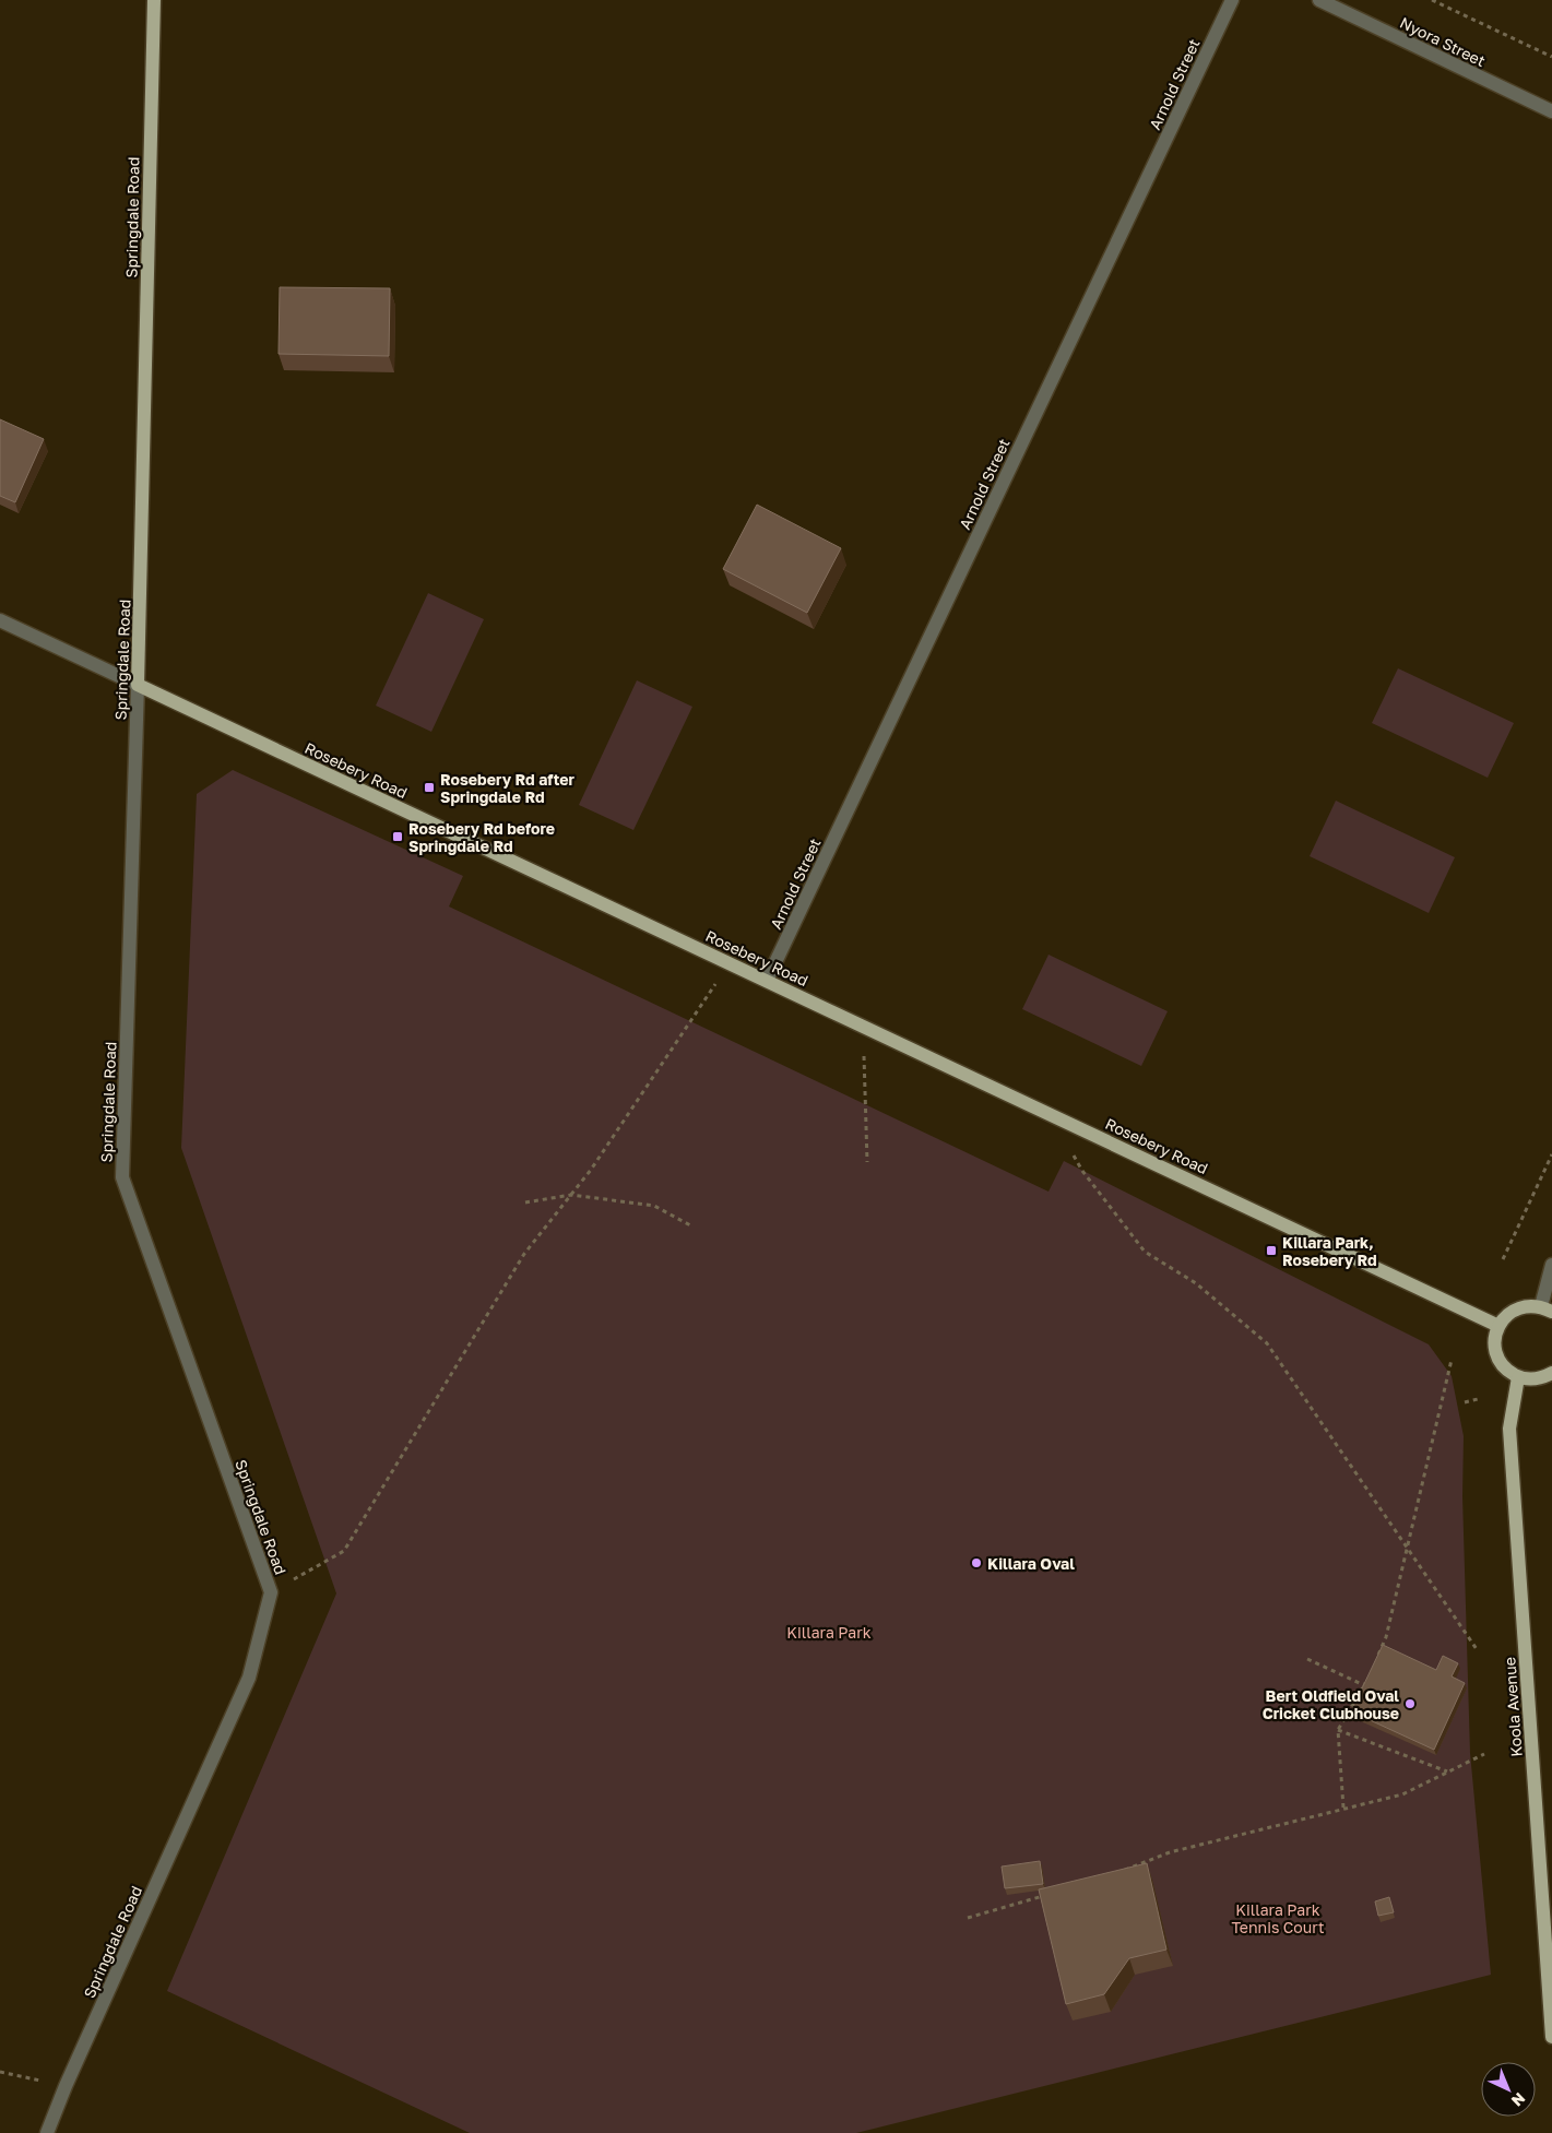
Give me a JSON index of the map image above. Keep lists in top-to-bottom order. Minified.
{"streets":{"main road":["Springdale Road","Rosebery Road","Koola Avenue"],"street":["Nyora Street","Arnold Street"]},"crossings":[["Arnold Street","Rosebery Road"],["Springdale Road","Rosebery Road"]],"parks":["Killara Park","Killara Park Tennis Court"],"places":{"transit":["Rosebery Rd after Springdale Rd","Rosebery Rd before Springdale Rd","Killara Park, Rosebery Rd"],"other":["Killara Oval","Bert Oldfield Oval Cricket Clubhouse"]},"north":"bottom right"}
